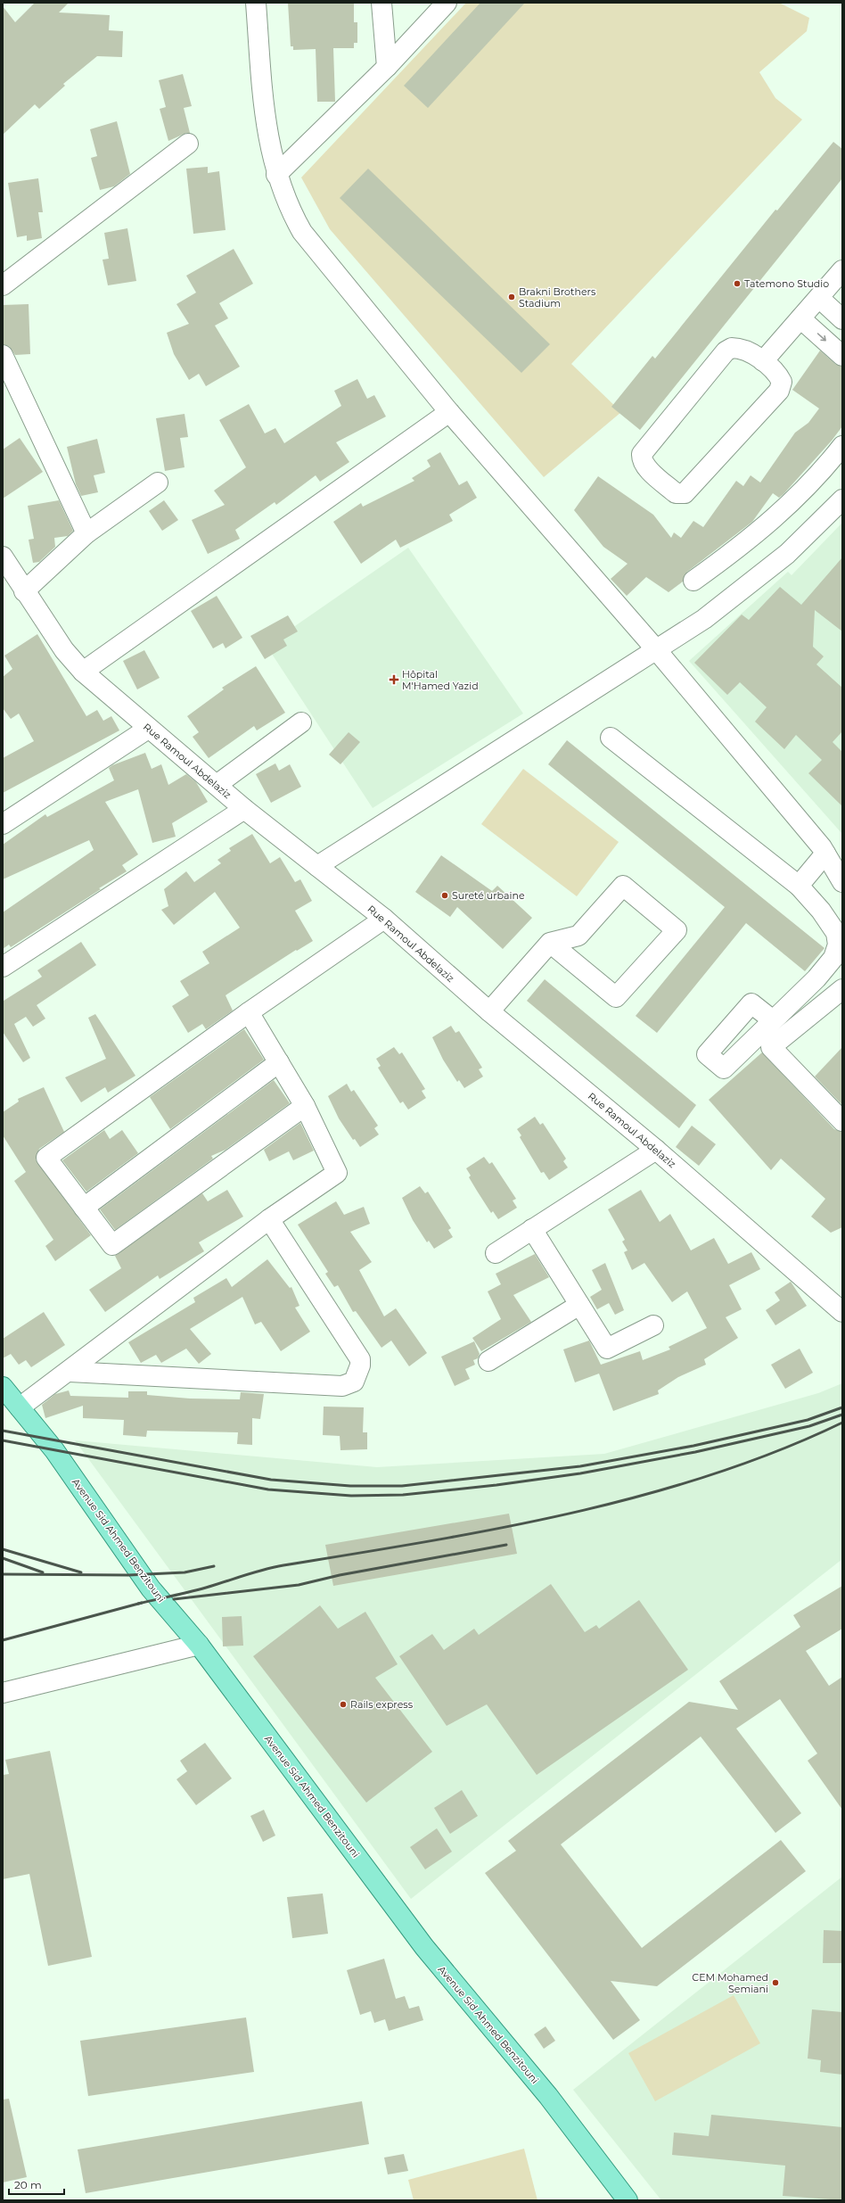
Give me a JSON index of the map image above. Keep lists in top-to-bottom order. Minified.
{"streets":{"main road":["Avenue Sid Ahmed Benzitouni"],"street":["Rue Ramoul Abdelaziz"]},"places":{"other":["Tatemono Studio","Brakni Brothers Stadium","Sureté urbaine","Rails express","CEM Mohamed Semiani"],"health":["Hôpital M'Hamed Yazid"]},"scale_bar":"20 m"}
